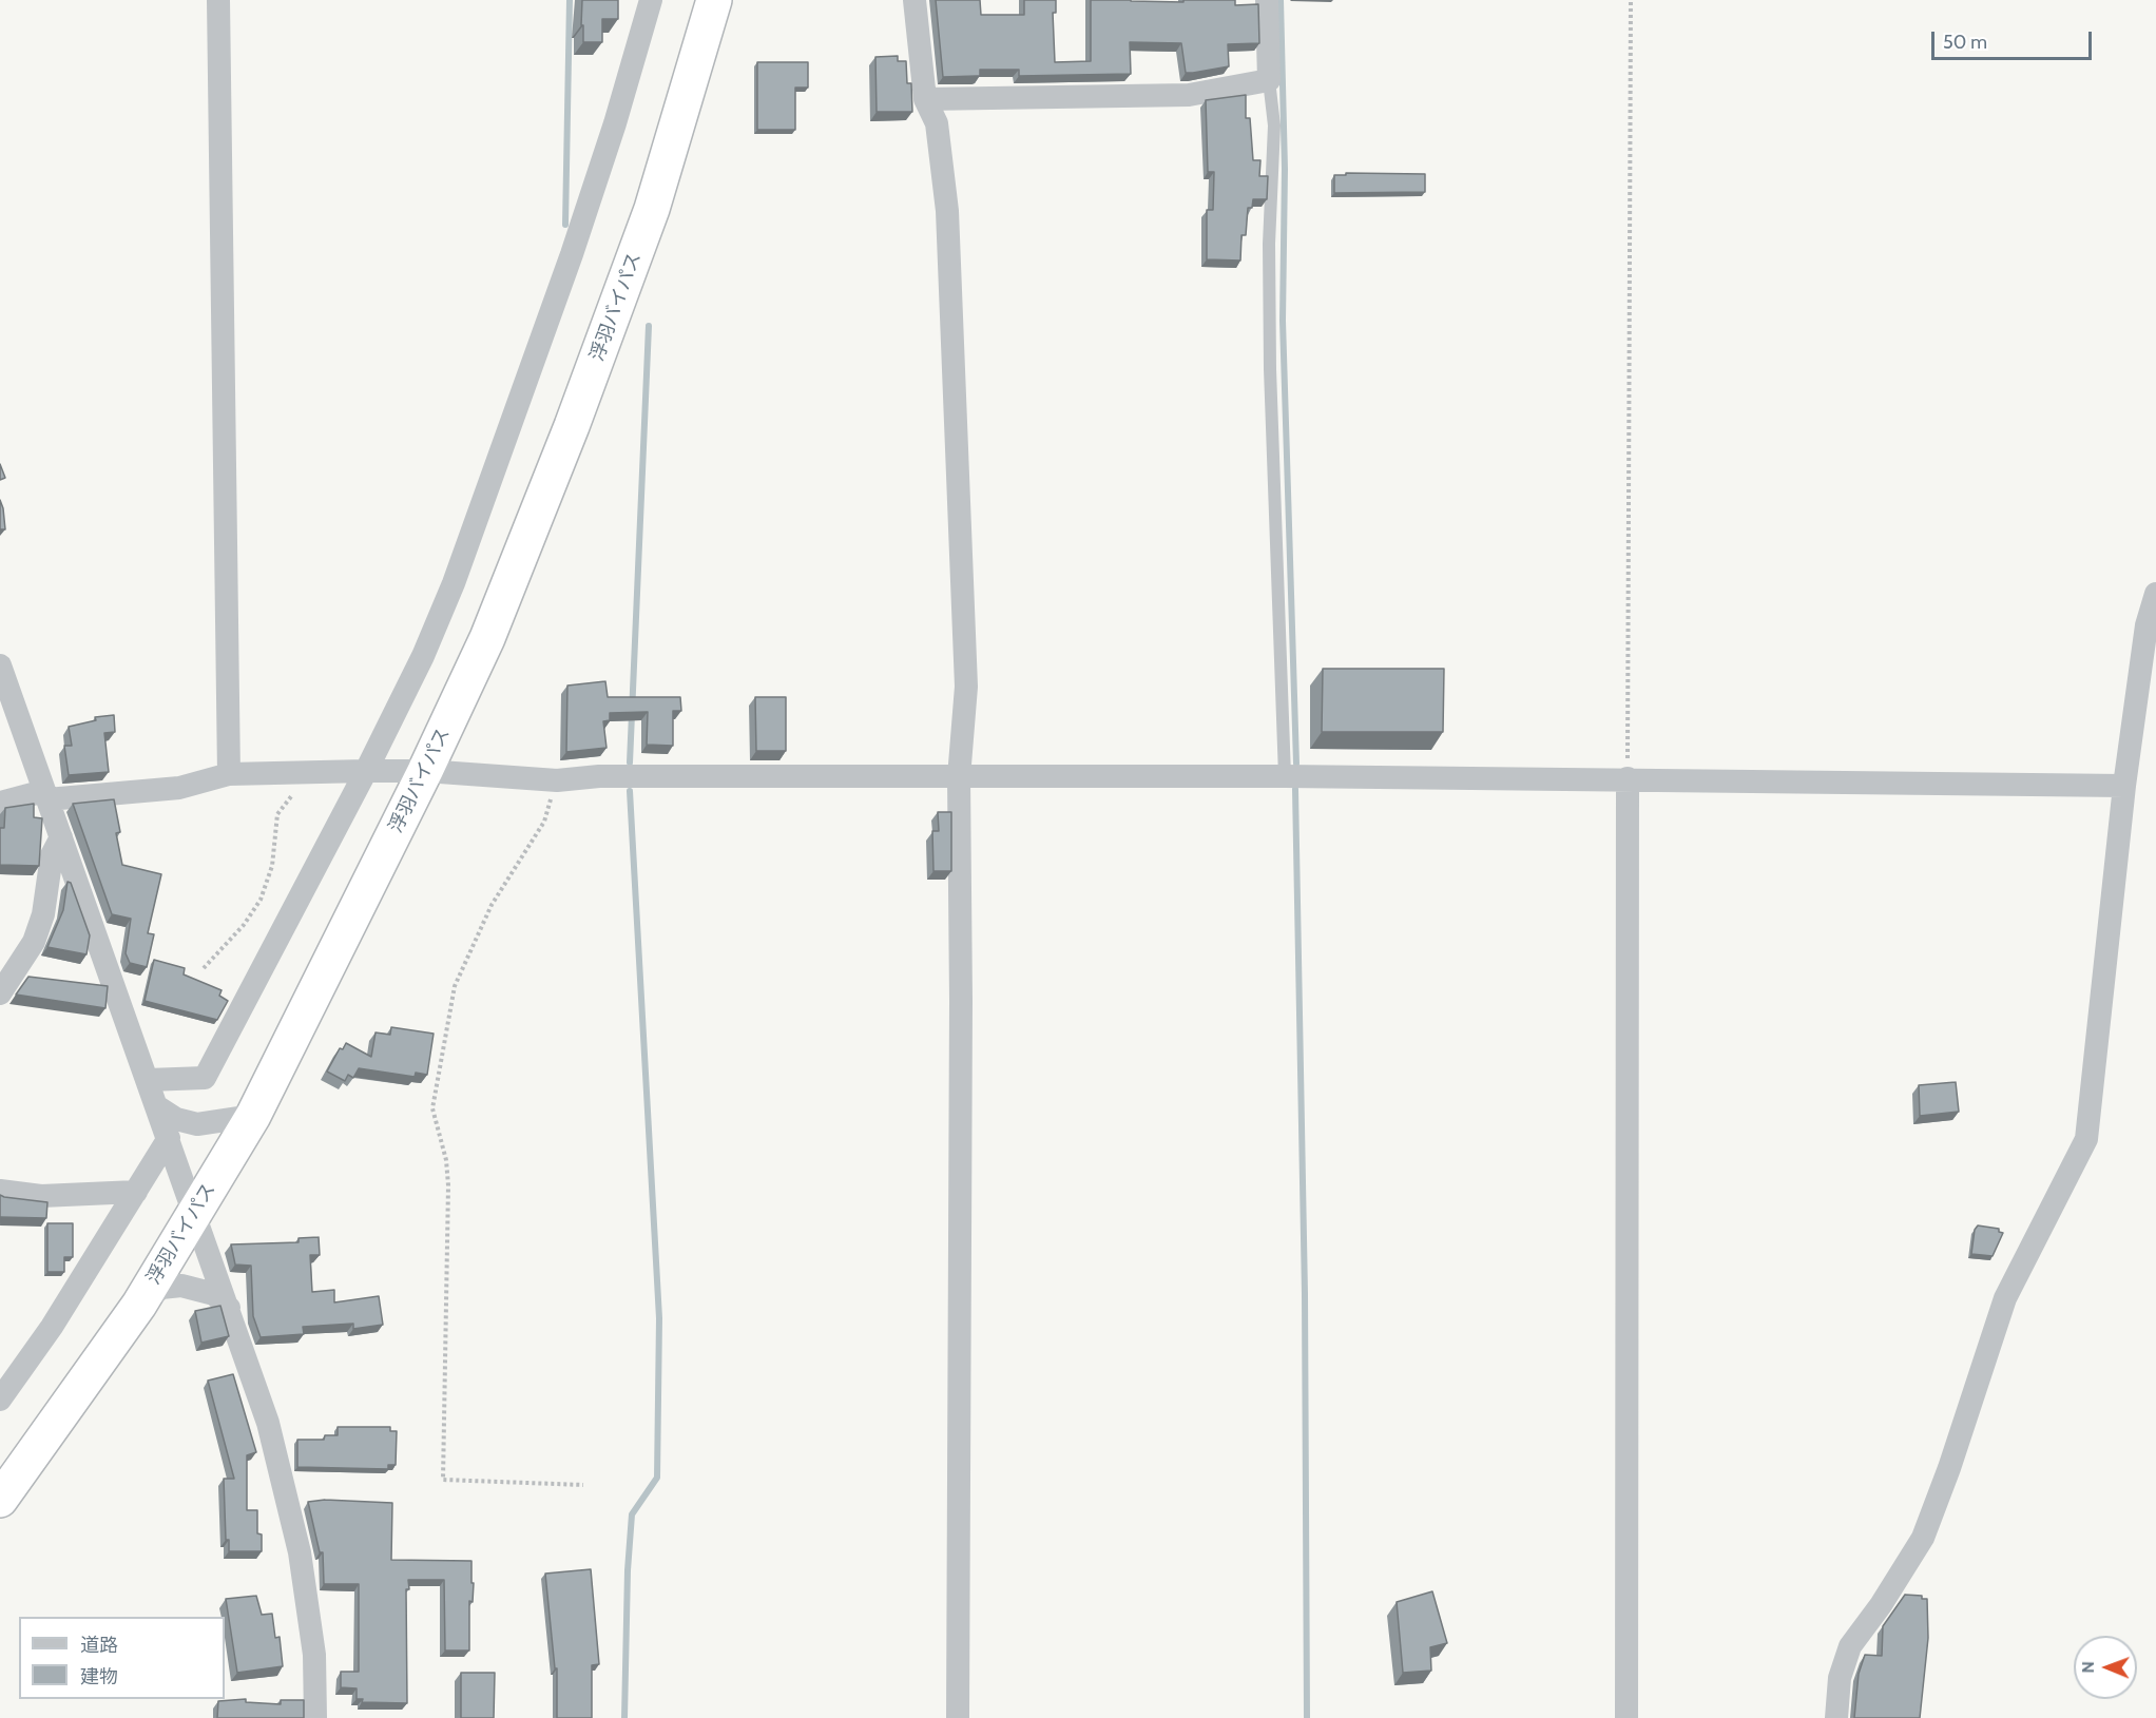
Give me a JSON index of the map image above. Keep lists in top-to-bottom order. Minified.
{"streets":{"highway":["浮羽バイパス"]},"legend":["道路","建物"],"scale_bar":"50 m","north":"left"}
